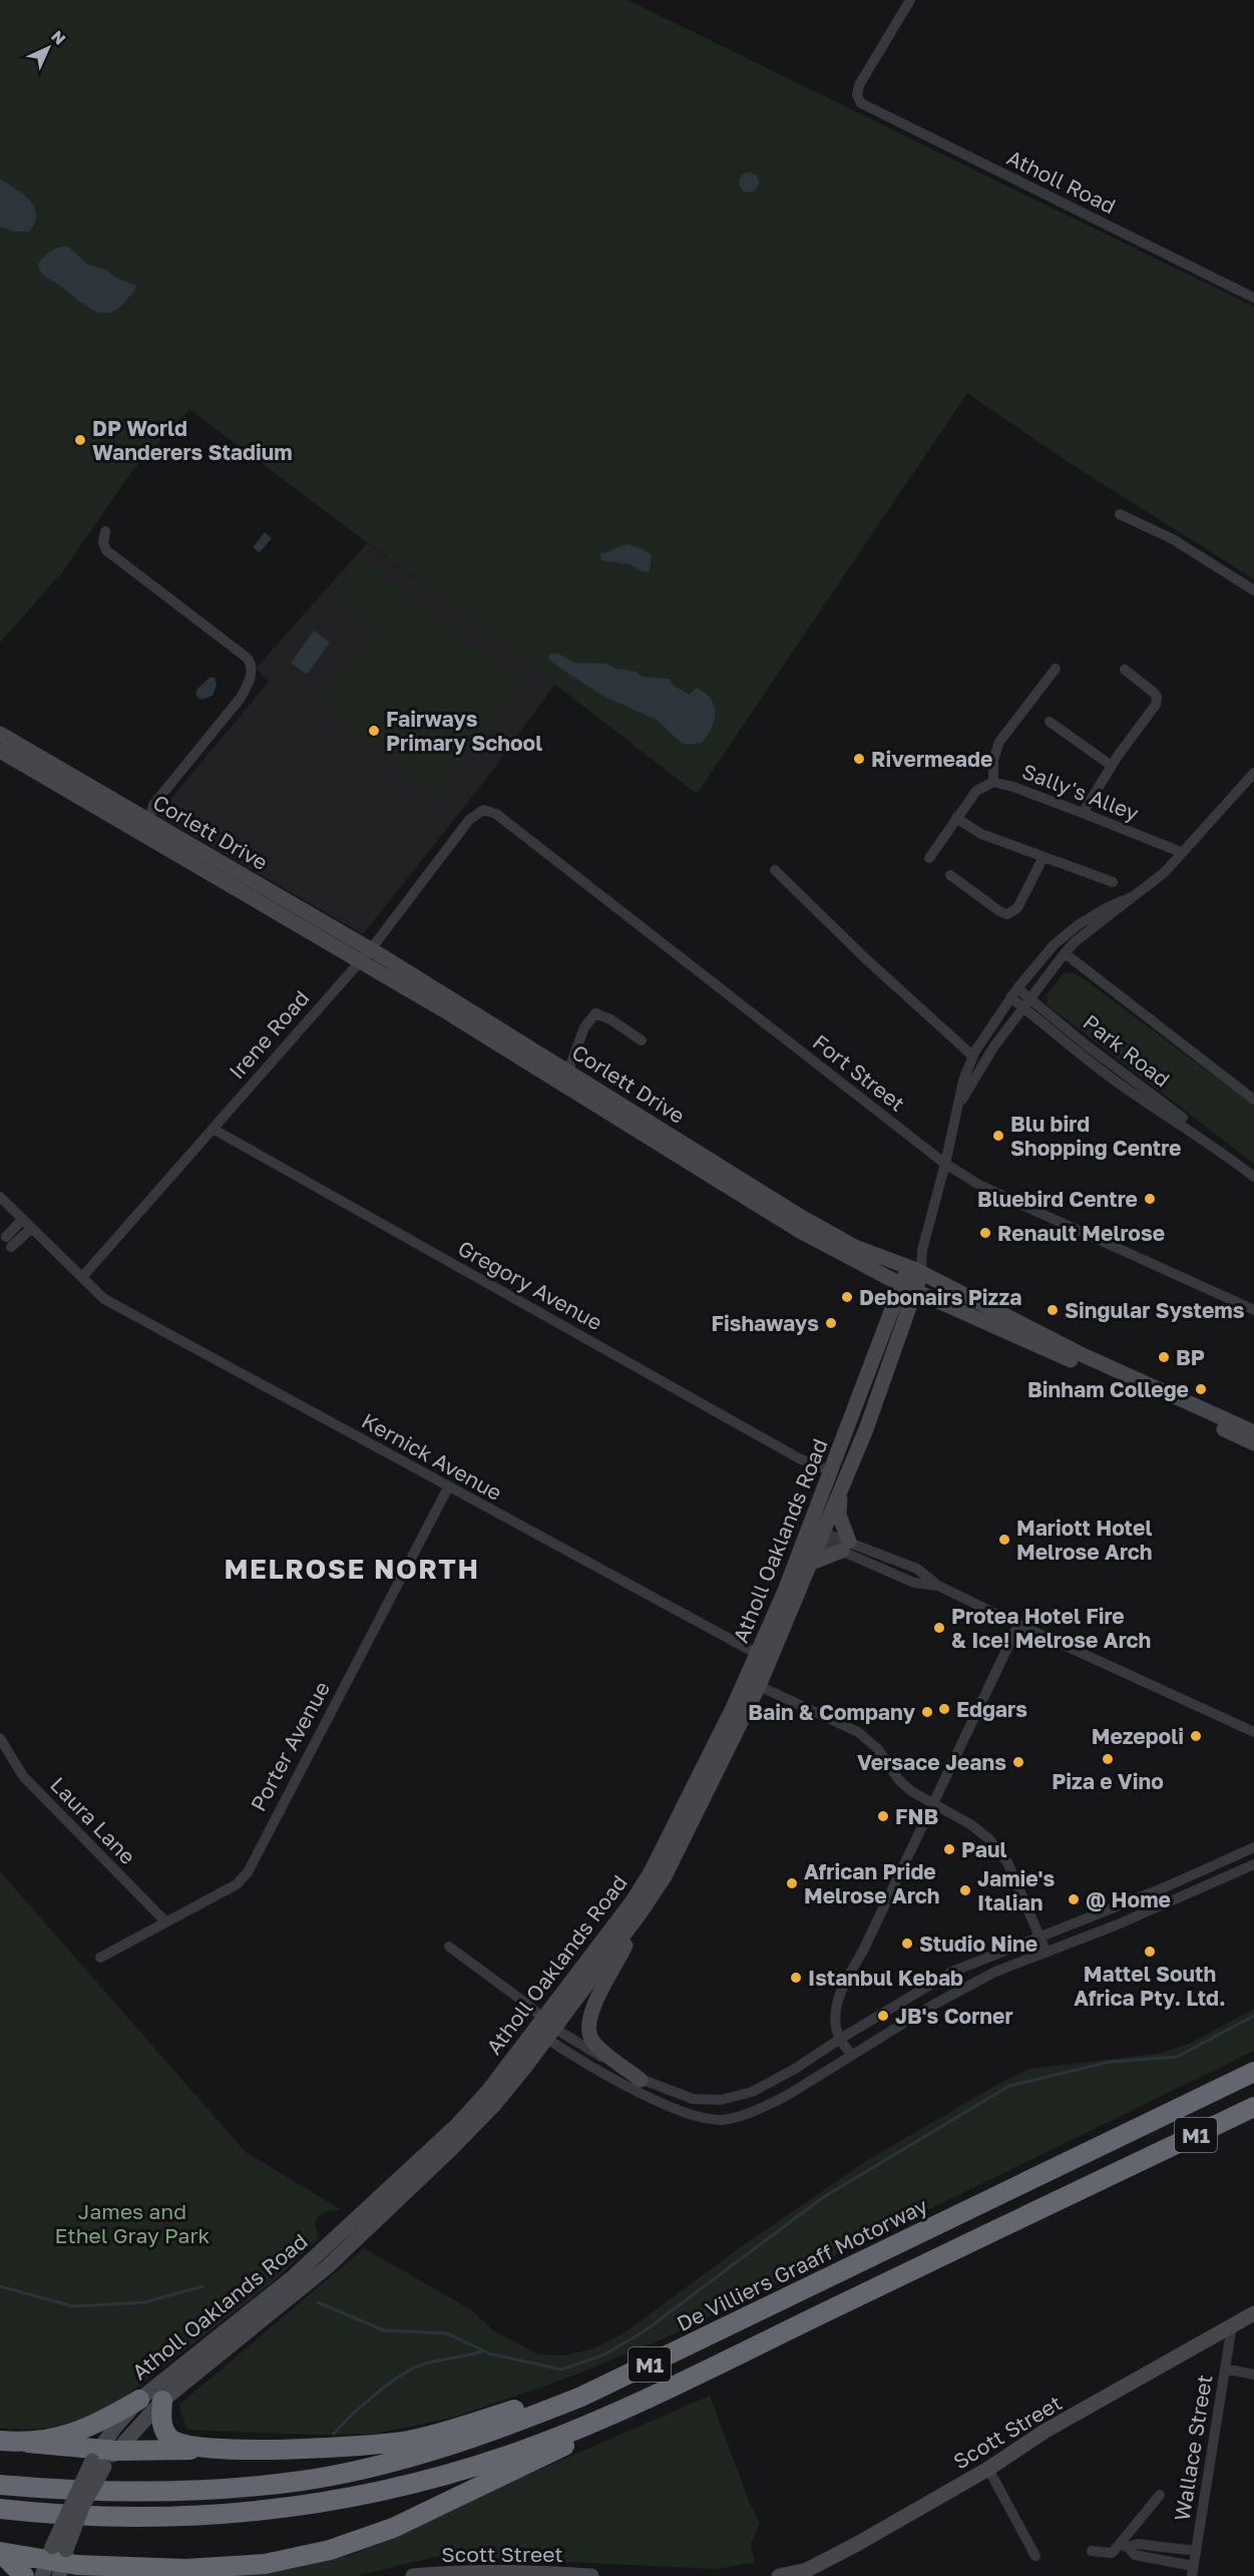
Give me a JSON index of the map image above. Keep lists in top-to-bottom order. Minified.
{"streets":{"highway":["M1","De Villiers Graaff Motorway"],"street":["Atholl Road","Sally's Alley","Corlett Drive","Irene Road","Park Road","Fort Street","Gregory Avenue","Kernick Avenue","Atholl Oaklands Road","Porter Avenue","Laura Lane","Scott Street","Wallace Street"]},"crossings":[["Sally's Alley","Atholl Oaklands Road"],["Corlett Drive","Irene Road"],["Corlett Drive","Atholl Oaklands Road"],["Irene Road","Fort Street"],["Irene Road","Gregory Avenue"],["Irene Road","Kernick Avenue"],["Park Road","Atholl Oaklands Road"],["Fort Street","Atholl Oaklands Road"],["Gregory Avenue","Atholl Oaklands Road"],["Kernick Avenue","Atholl Oaklands Road"],["Kernick Avenue","Porter Avenue"],["Porter Avenue","Laura Lane"],["Scott Street","Wallace Street"]],"districts":["MELROSE NORTH"],"parks":["James and Ethel Gray Park"],"places":["DP World Wanderers Stadium","Fairways Primary School","Rivermeade","Blu bird Shopping Centre","Bluebird Centre","Renault Melrose","Debonairs Pizza","Singular Systems","Fishaways","BP","Binham College","Mariott Hotel Melrose Arch","Protea Hotel Fire & Ice! Melrose Arch","Edgars","Bain & Company","Mezepoli","Piza e Vino","Versace Jeans","FNB","Paul","African Pride Melrose Arch","Jamie's Italian","@ Home","Studio Nine","Mattel South Africa Pty. Ltd.","Istanbul Kebab","JB's Corner"],"north":"top right"}
